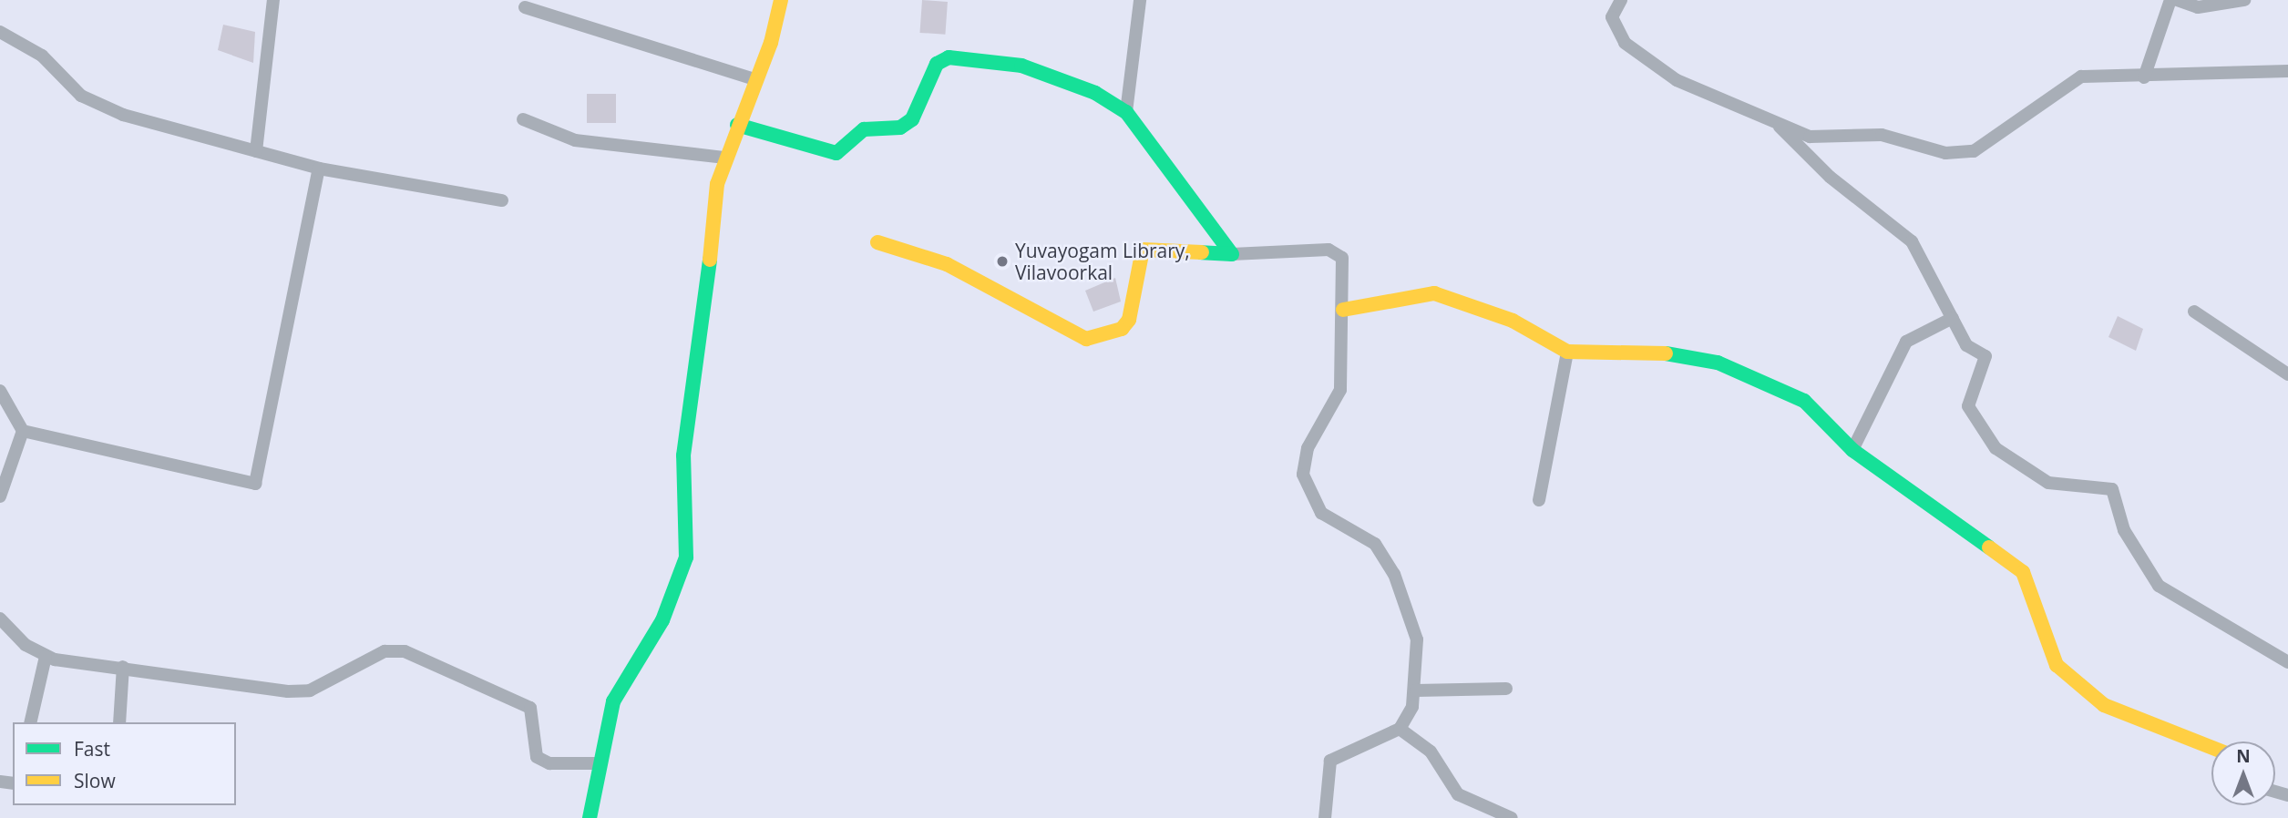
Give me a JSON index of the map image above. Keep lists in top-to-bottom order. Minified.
{"places":["Yuvayogam Library, Vilavoorkal"],"legend":["Fast","Slow"],"north":"top"}
